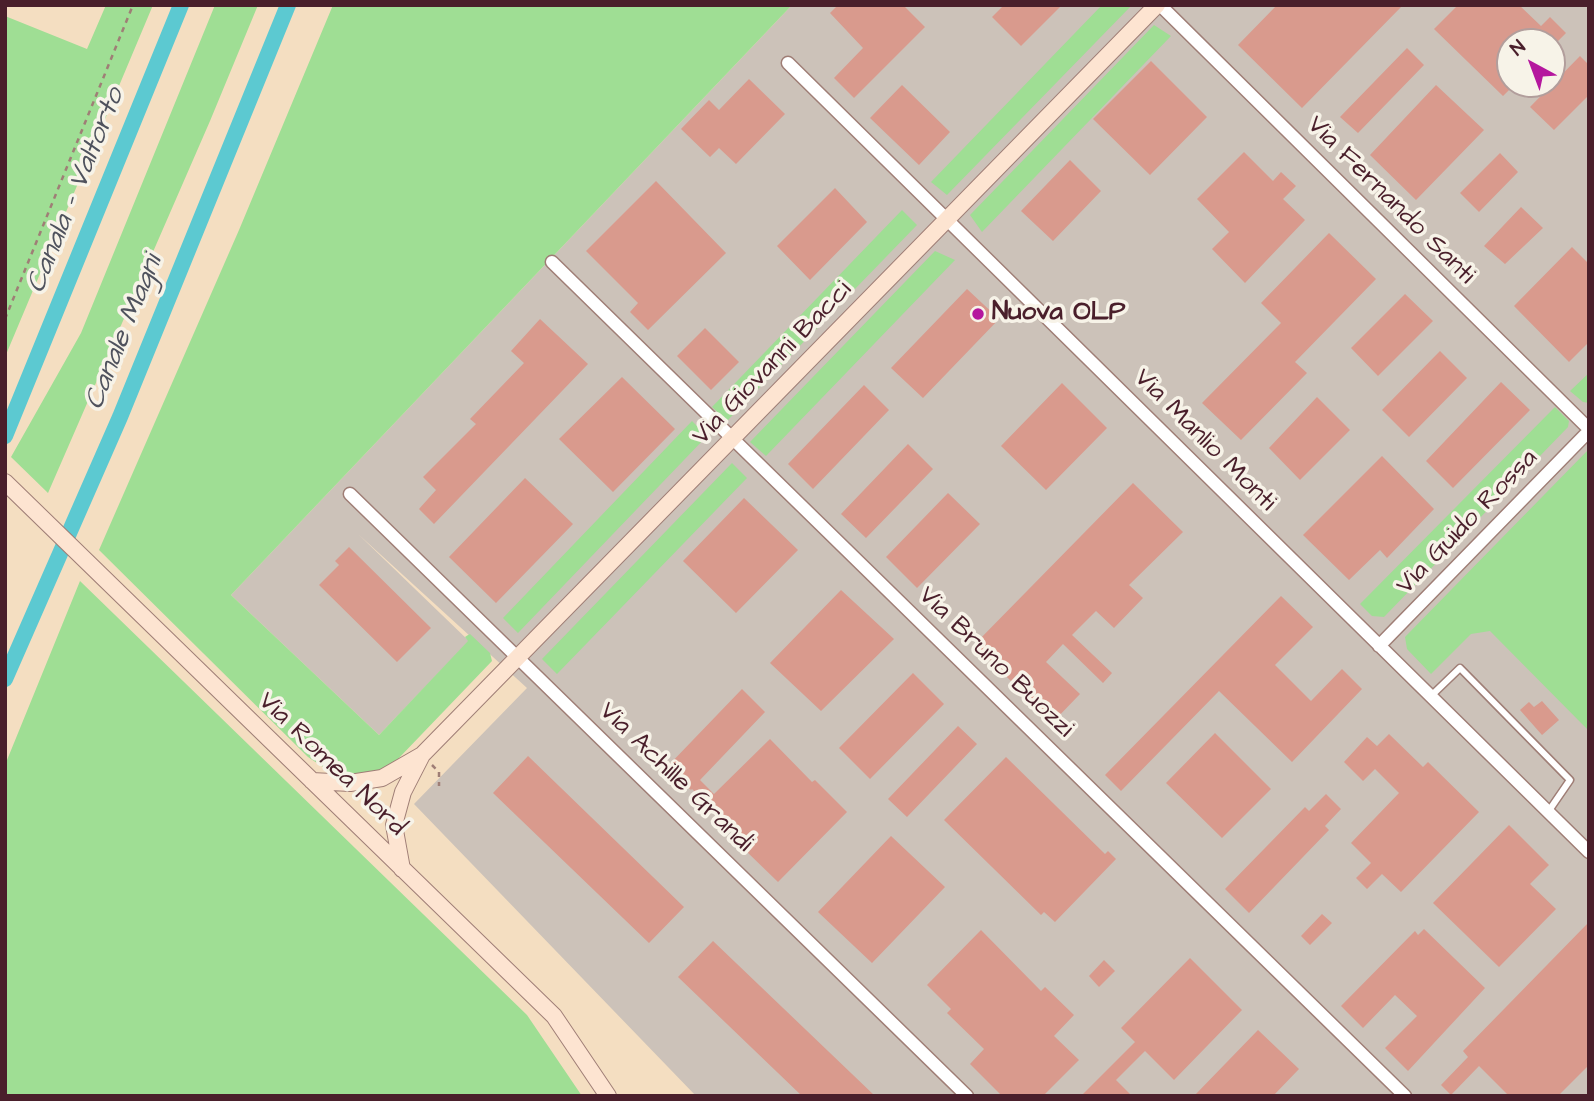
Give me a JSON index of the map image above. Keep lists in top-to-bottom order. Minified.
{"streets":{"main road":["Via Giovanni Bacci","Via Romea Nord"],"street":["Via Fernando Santi","Via Manlio Monti","Via Guido Rossa","Via Bruno Buozzi","Via Achille Grandi"]},"crossings":[["Via Fernando Santi","Via Giovanni Bacci"],["Via Fernando Santi","Via Guido Rossa"],["Via Giovanni Bacci","Via Manlio Monti"],["Via Giovanni Bacci","Via Bruno Buozzi"],["Via Giovanni Bacci","Via Romea Nord"],["Via Giovanni Bacci","Via Achille Grandi"],["Via Manlio Monti","Via Guido Rossa"]],"water":["Canala - Valtorto","Canale Magni"],"places":["Nuova OLP"],"north":"top left"}
